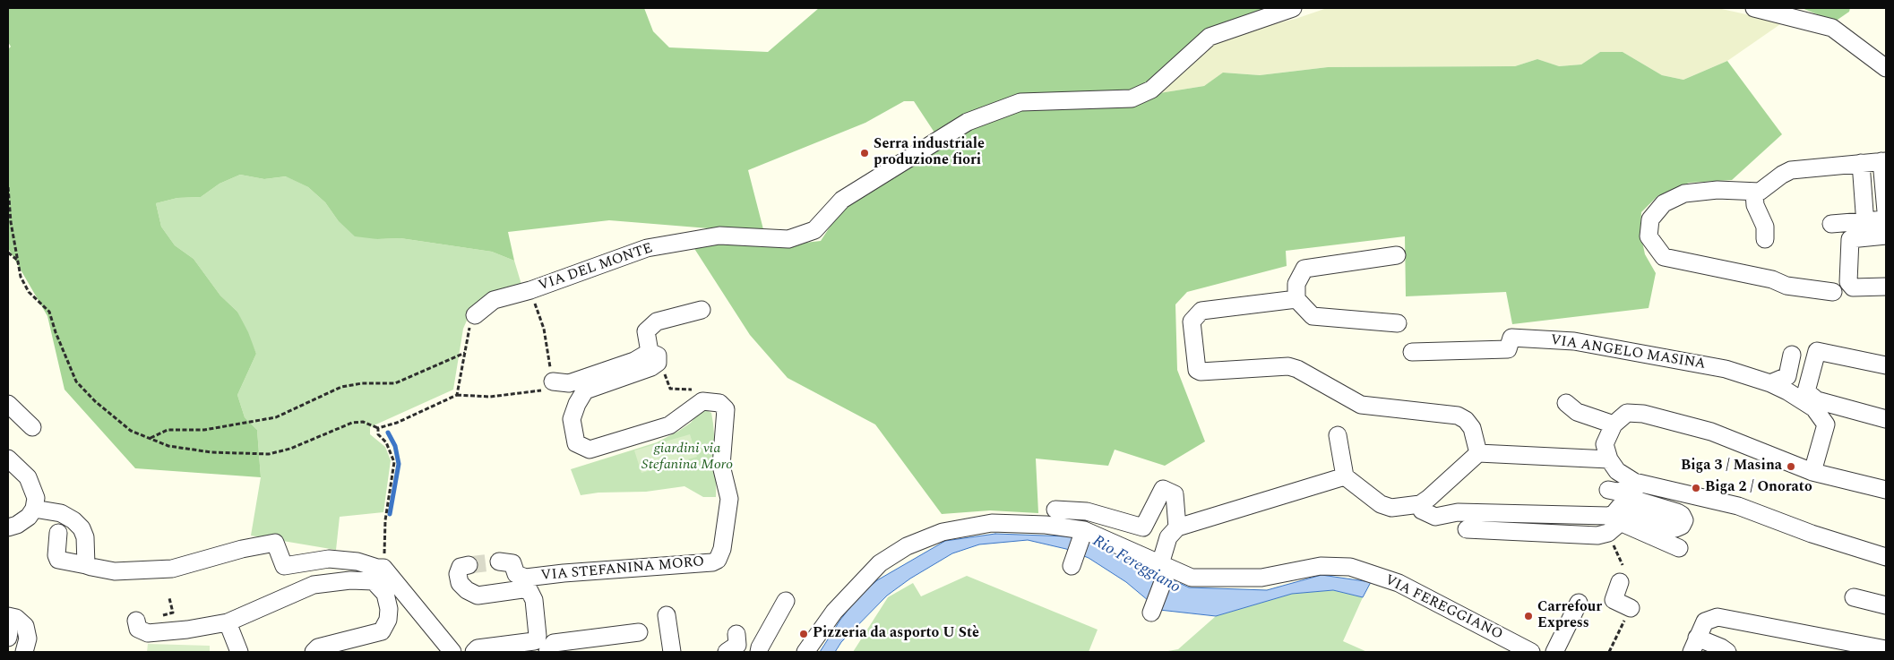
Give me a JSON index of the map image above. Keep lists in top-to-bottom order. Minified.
{"streets":{"street":["VIA DEL MONTE","VIA ANGELO MASINA","VIA STEFANINA MORO","VIA FEREGGIANO"]},"water":["Rio Fereggiano"],"parks":["giardini via Stefanina Moro"],"places":["Serra industriale produzione fiori","Biga 3 / Masina","Biga 2 / Onorato","Carrefour Express","Pizzeria da asporto U Stè"]}
